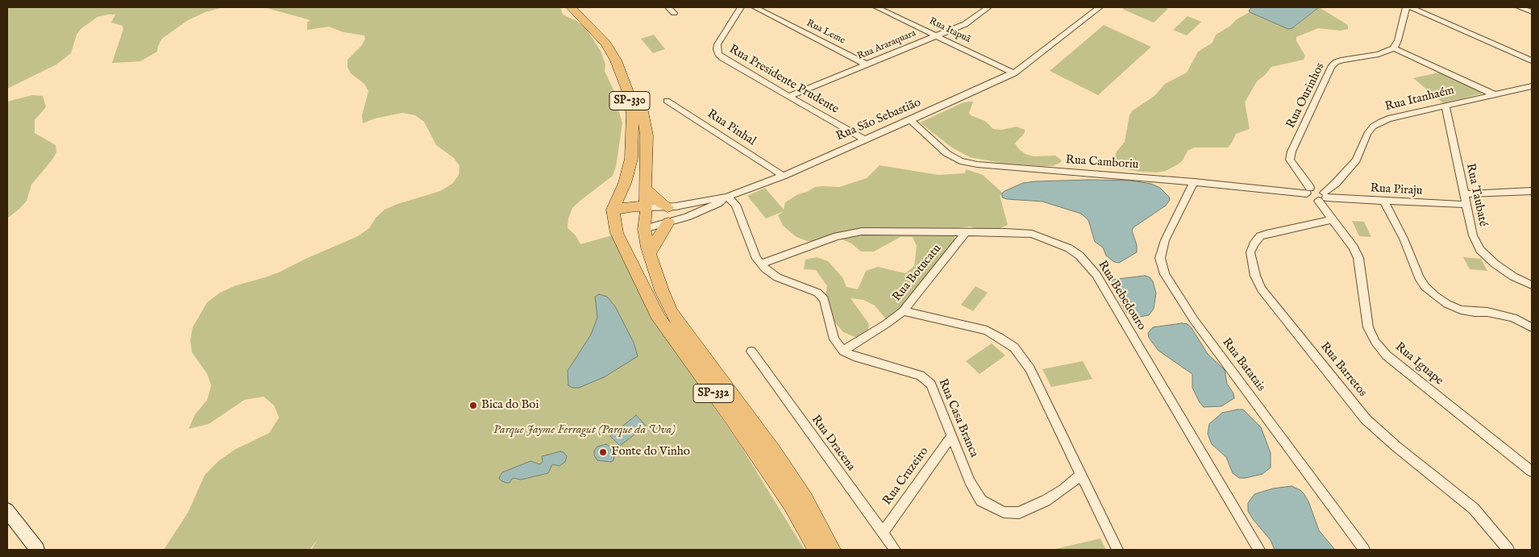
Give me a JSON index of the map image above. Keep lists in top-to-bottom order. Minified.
{"streets":{"main road":["SP-330","SP-332"],"street":["Rua Itapuã","Rua Leme","Rua Araraquara","Rua Presidente Prudente","Rua Ourinhos","Rua Itanhaém","Rua São Sebastião","Rua Pinhal","Rua Camboriu","Rua Piraju","Rua Taubaté","Rua Botucatu","Rua Bebedouro","Rua Iguape","Rua Batatais","Rua Barretos","Rua Casa Branca","Rua Dracena","Rua Cruzeiro"]},"crossings":[["Rua Itapuã","Rua Araraquara"],["Rua Itapuã","Rua São Sebastião"],["Rua Leme","Rua Araraquara"],["Rua Araraquara","Rua Presidente Prudente"],["Rua Presidente Prudente","Rua São Sebastião"],["Rua Ourinhos","Rua Camboriu"],["Rua Ourinhos","Rua Piraju"],["Rua Itanhaém","Rua Piraju"],["Rua Itanhaém","Rua Taubaté"],["Rua Itanhaém","Rua Iguape"],["SP-330","Rua São Sebastião"],["Rua São Sebastião","Rua Pinhal"],["Rua São Sebastião","Rua Camboriu"],["Rua Camboriu","Rua Piraju"],["Rua Camboriu","Rua Batatais"],["Rua Piraju","Rua Taubaté"],["Rua Piraju","Rua Iguape"],["Rua Botucatu","Rua Bebedouro"],["Rua Botucatu","Rua Casa Branca"],["Rua Iguape","Rua Barretos"],["Rua Casa Branca","Rua Cruzeiro"],["Rua Dracena","Rua Cruzeiro"]],"parks":["Parque Jayme Ferragut (Parque da Uva)"],"places":["Bica do Boi","Fonte do Vinho"]}
